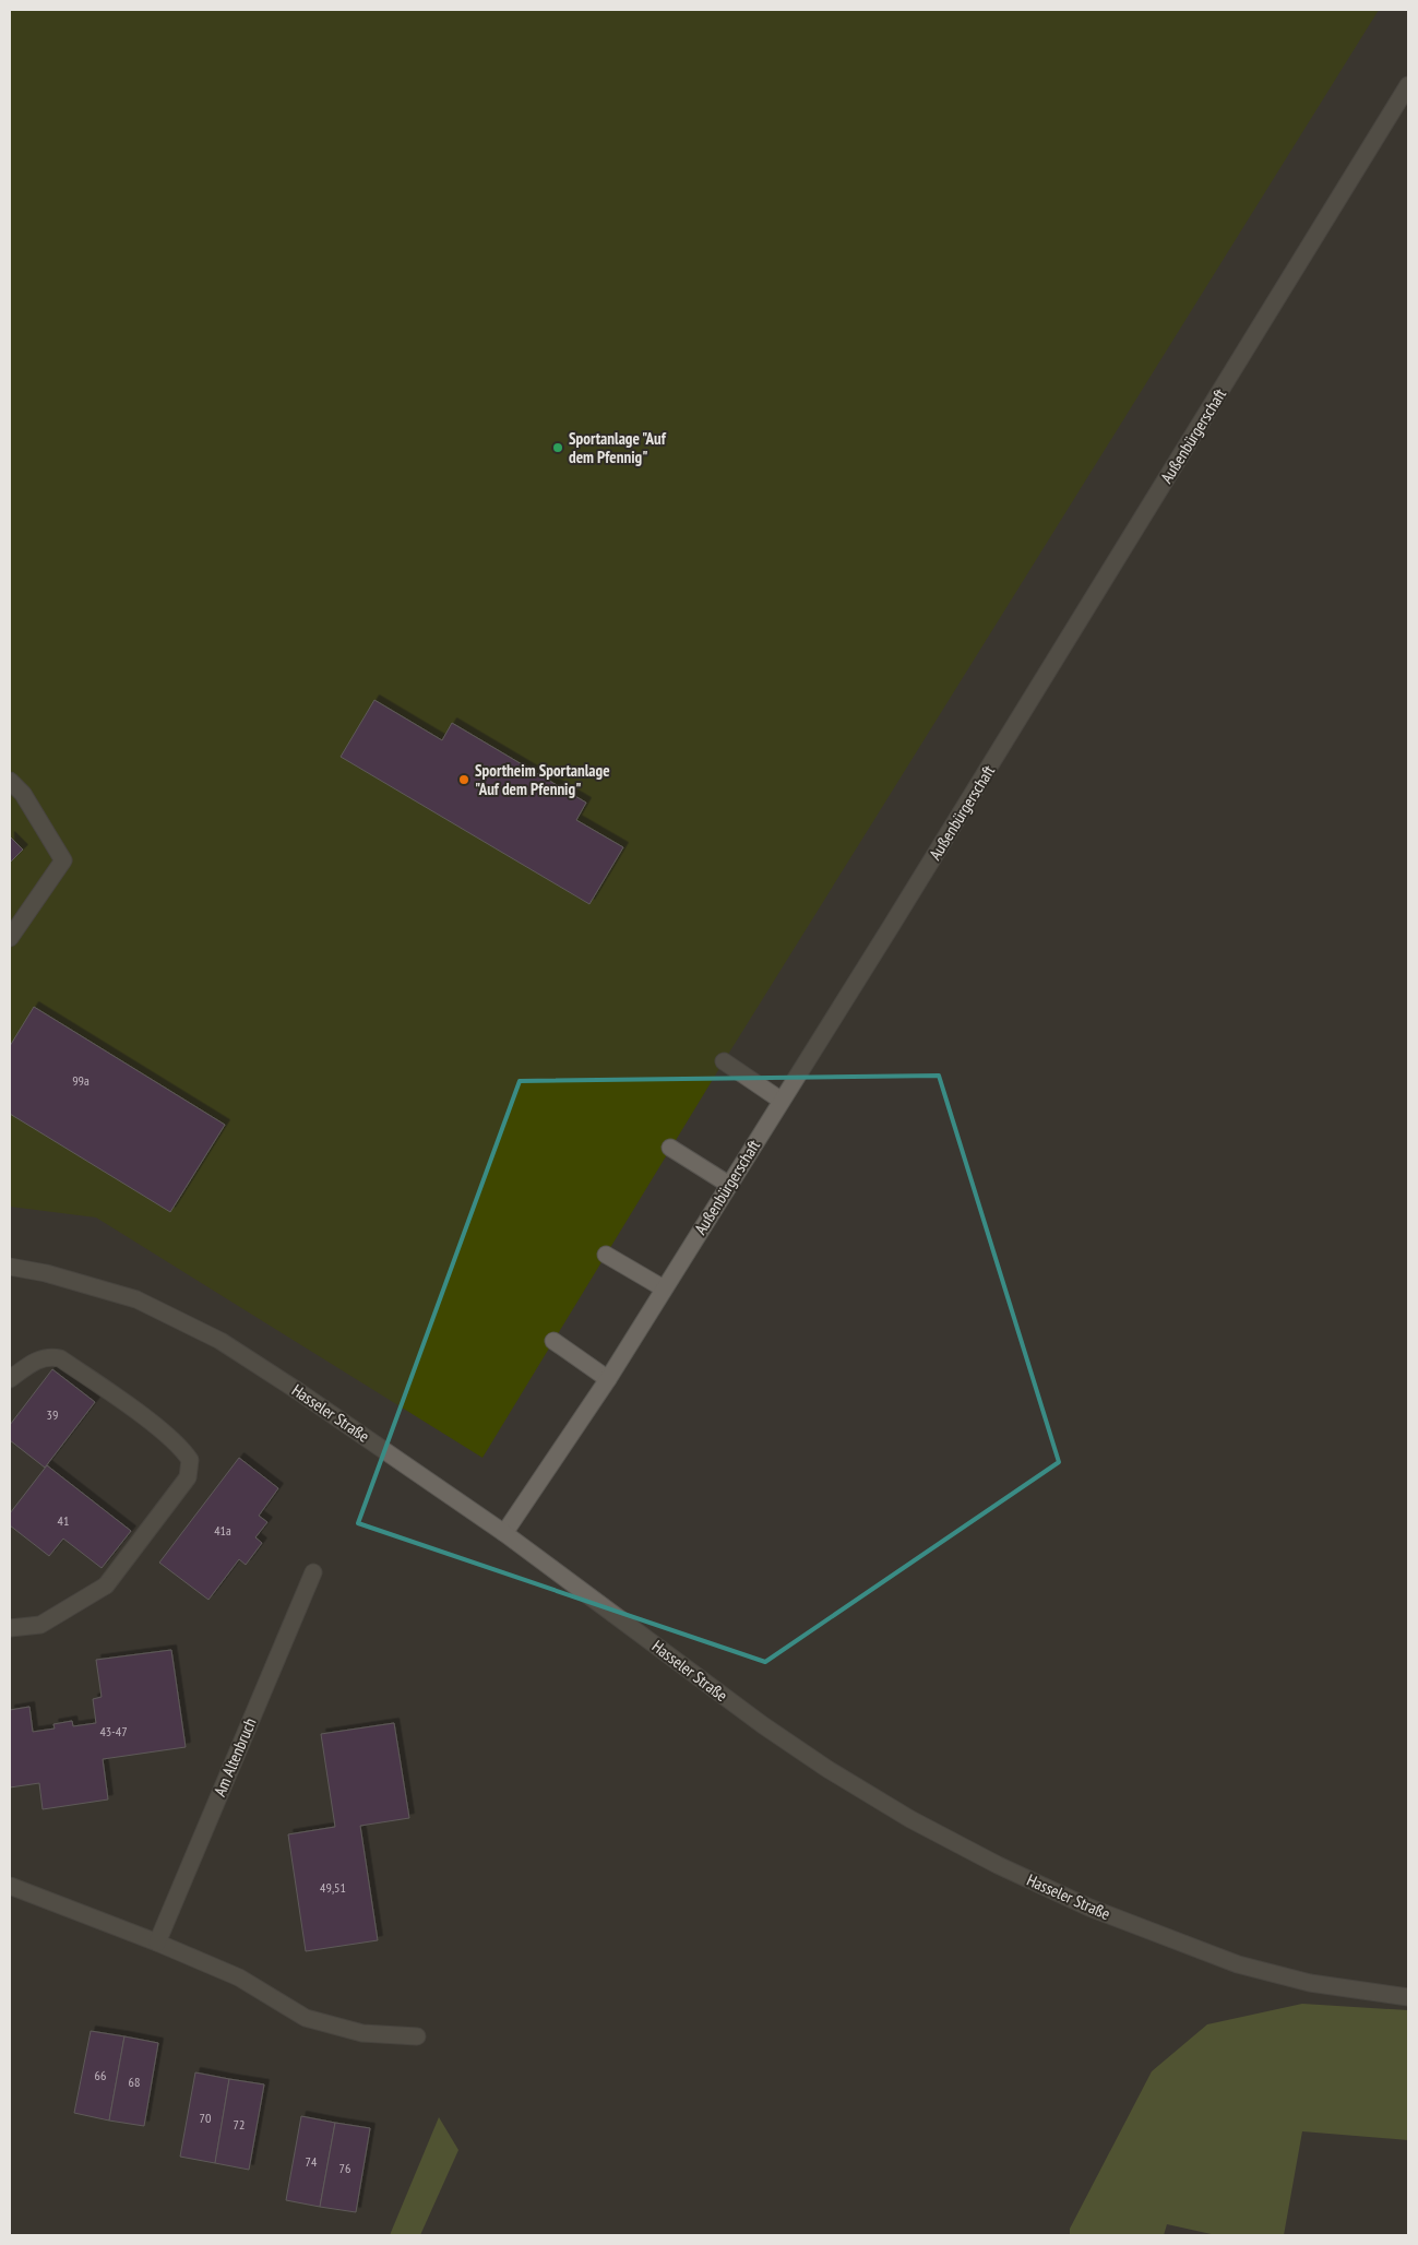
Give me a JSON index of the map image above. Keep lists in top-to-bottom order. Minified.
{"streets":{"street":["Außenbürgerschaft","Hasseler Straße","Am Altenbruch"]},"crossings":[["Außenbürgerschaft","Hasseler Straße"]],"places":["Sportanlage \"Auf dem Pfennig\"","Sportheim Sportanlage \"Auf dem Pfennig\""],"house_numbers":["99a","39","41","41a","43-47","49,51","66","68","70","72","74","76"]}
